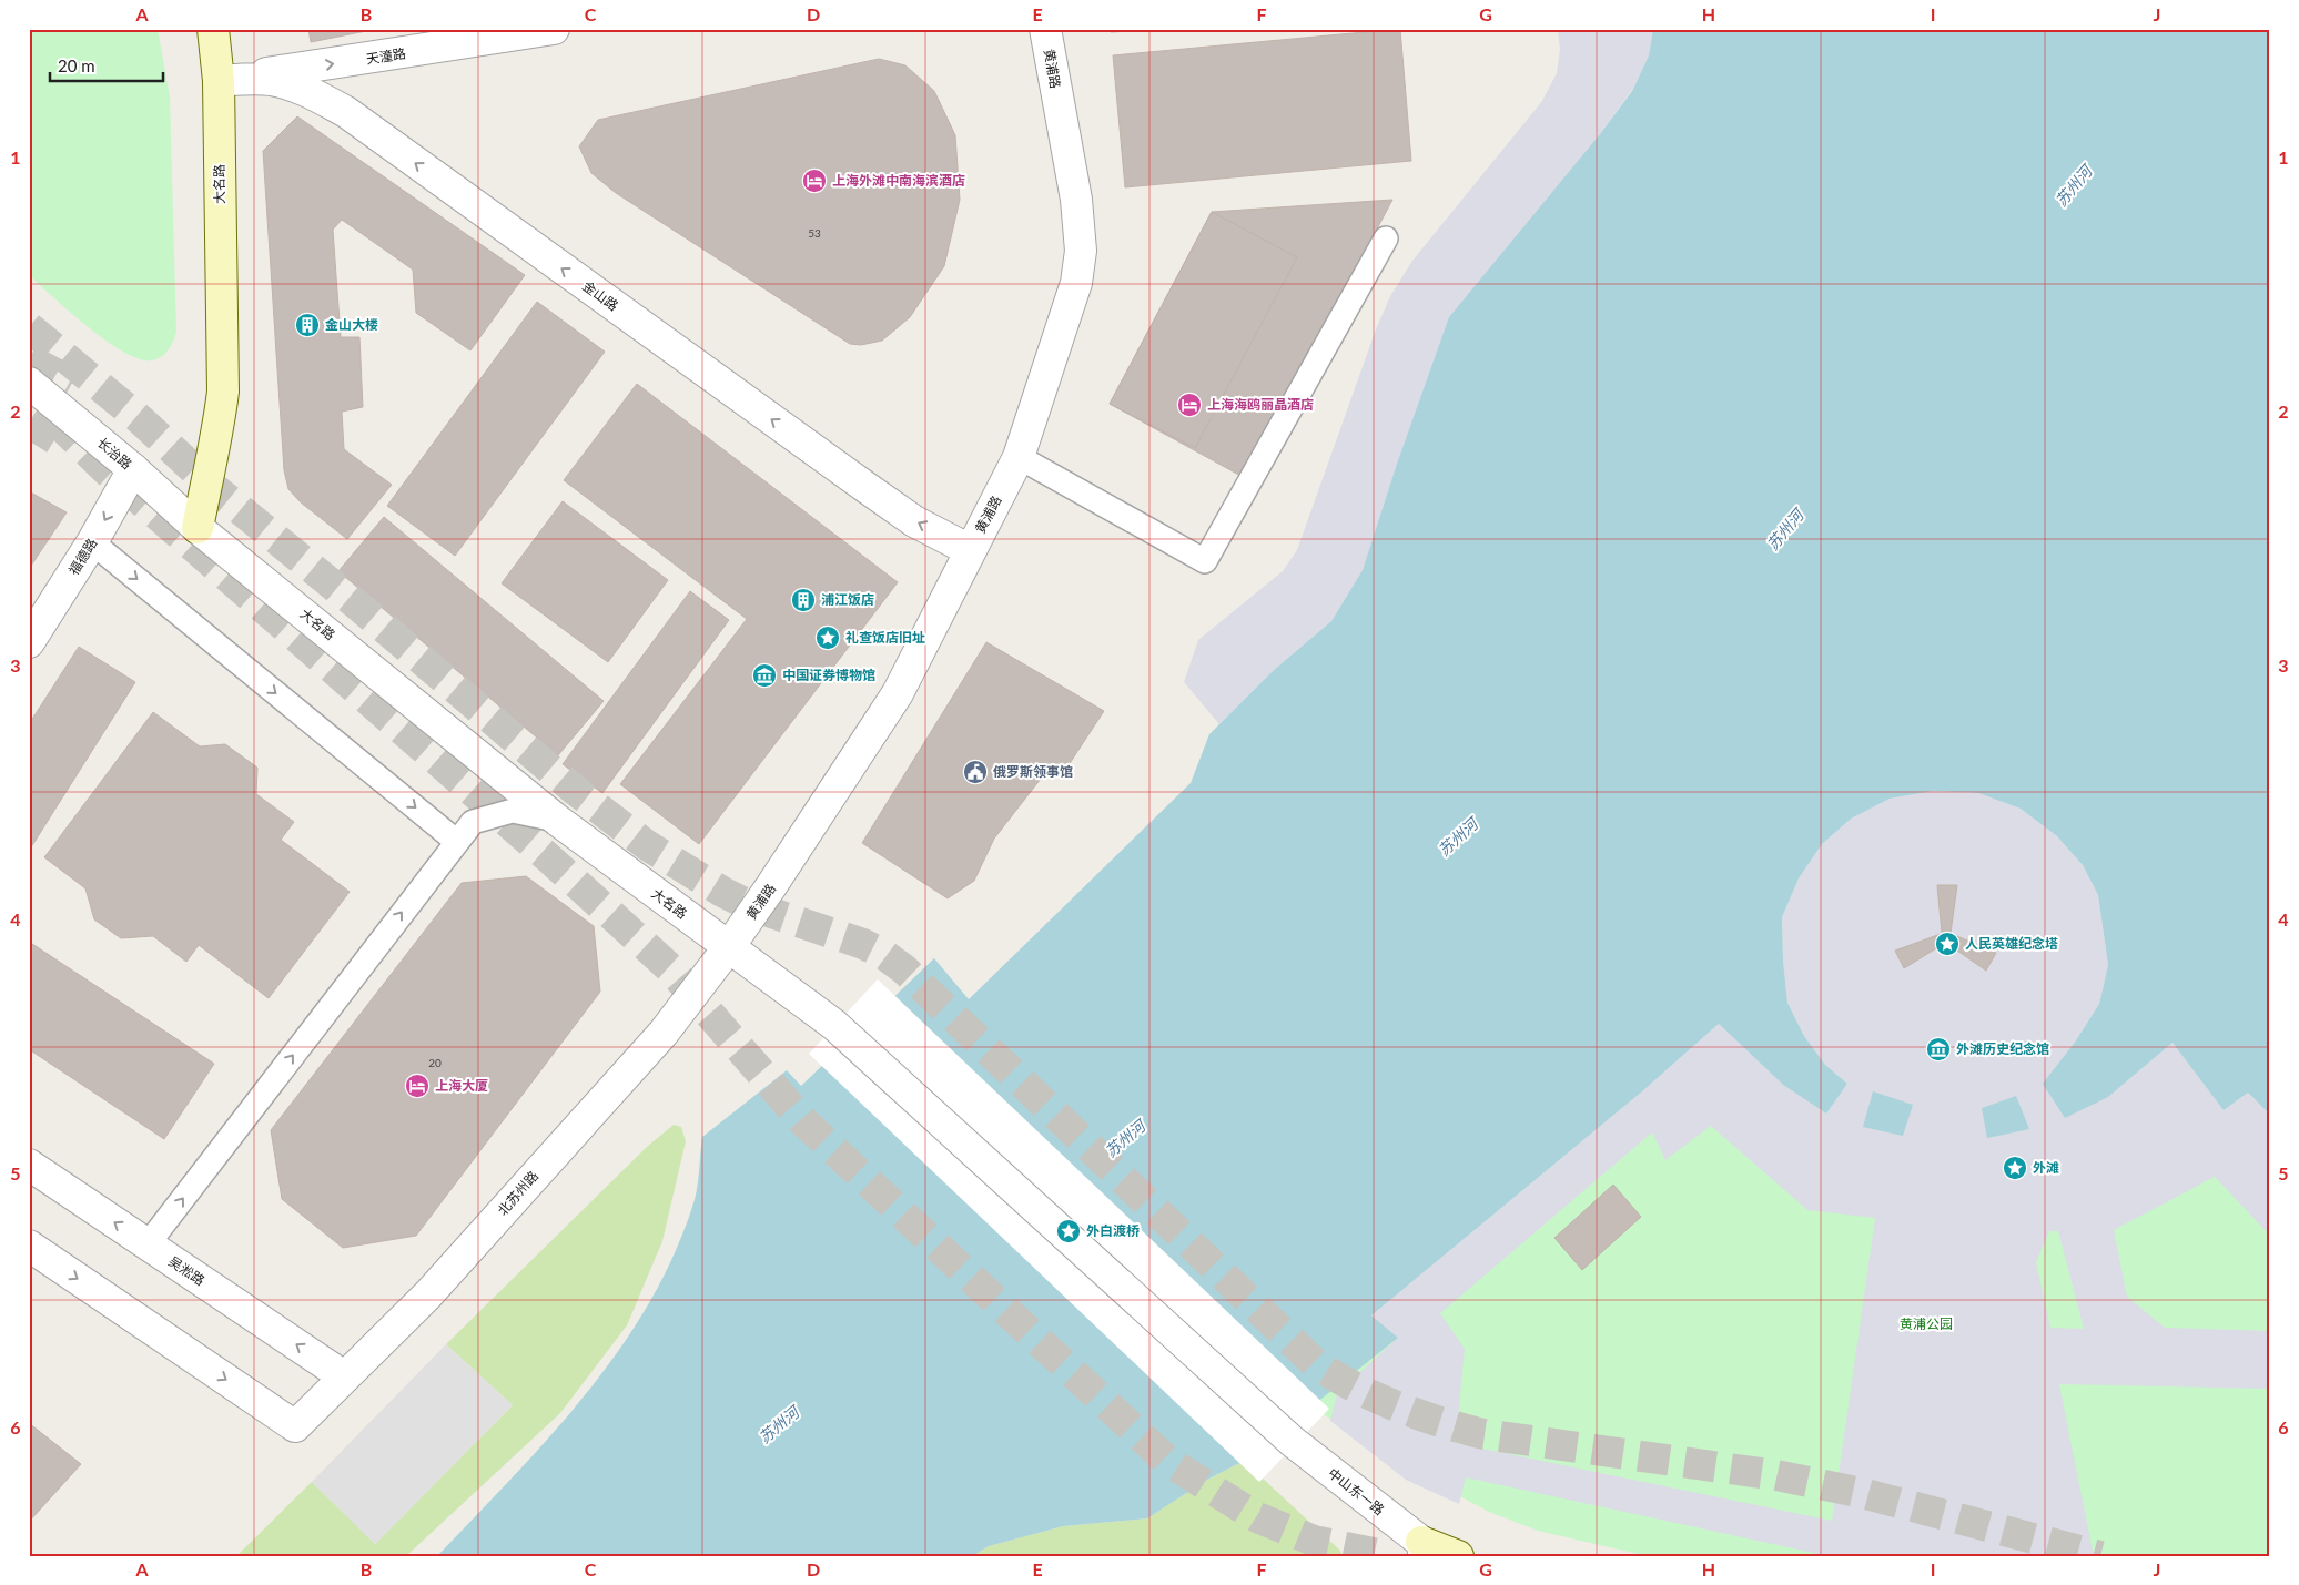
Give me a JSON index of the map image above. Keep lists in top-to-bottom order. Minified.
{"streets":{"main road":["大名路","中山东一路"],"street":["天潼路","黄浦路","金山路","长治路","福德路","北苏州路","吴淞路"]},"crossings":[["天潼路","大名路"],["天潼路","金山路"],["黄浦路","大名路"],["黄浦路","金山路"],["黄浦路","北苏州路"],["大名路","金山路"],["大名路","长治路"],["大名路","北苏州路"],["大名路","中山东一路"],["长治路","福德路"],["北苏州路","吴淞路"]],"one_way":["天潼路","金山路","福德路","北苏州路","吴淞路"],"water":["苏州河"],"parks":["黄浦公园"],"places":{"hotel":["上海外滩中南海滨酒店","上海海鸥丽晶酒店","上海大厦"],"building":["金山大楼","浦江饭店"],"place":["礼查饭店旧址","人民英雄纪念塔","外滩","外白渡桥"],"museum":["中国证券博物馆","外滩历史纪念馆"],"public building":["俄罗斯领事馆"]},"house_numbers":["53","20"],"scale_bar":"20 m","grid":{"columns":["A","B","C","D","E","F","G","H","I","J"],"rows":["1","2","3","4","5","6"]}}
